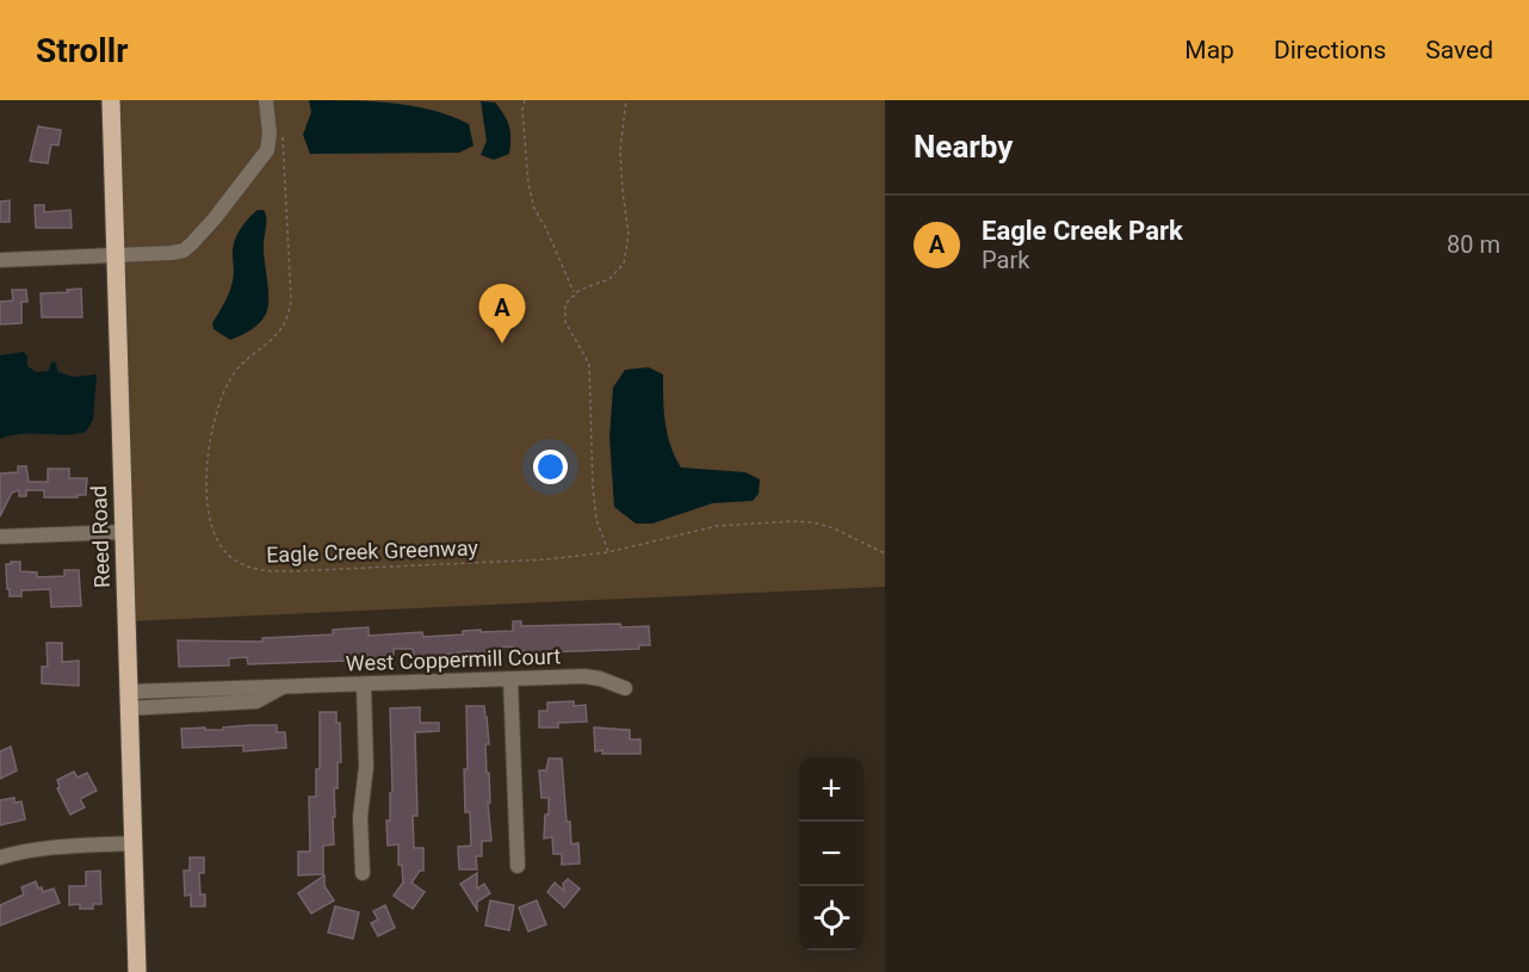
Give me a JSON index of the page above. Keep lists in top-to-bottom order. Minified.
{"streets":{"main road":["Reed Road"],"street":["West Coppermill Court"],"path":["Eagle Creek Greenway"]},"crossings":[["Reed Road","West Coppermill Court"]],"page":{"header":"Strollr","nav":["Map","Directions","Saved"],"heading":"Nearby","list":[{"mark":"A","name":"Eagle Creek Park","note":"Park","value":"80 m"}],"pins":"A","map_buttons":["+","−"]}}
